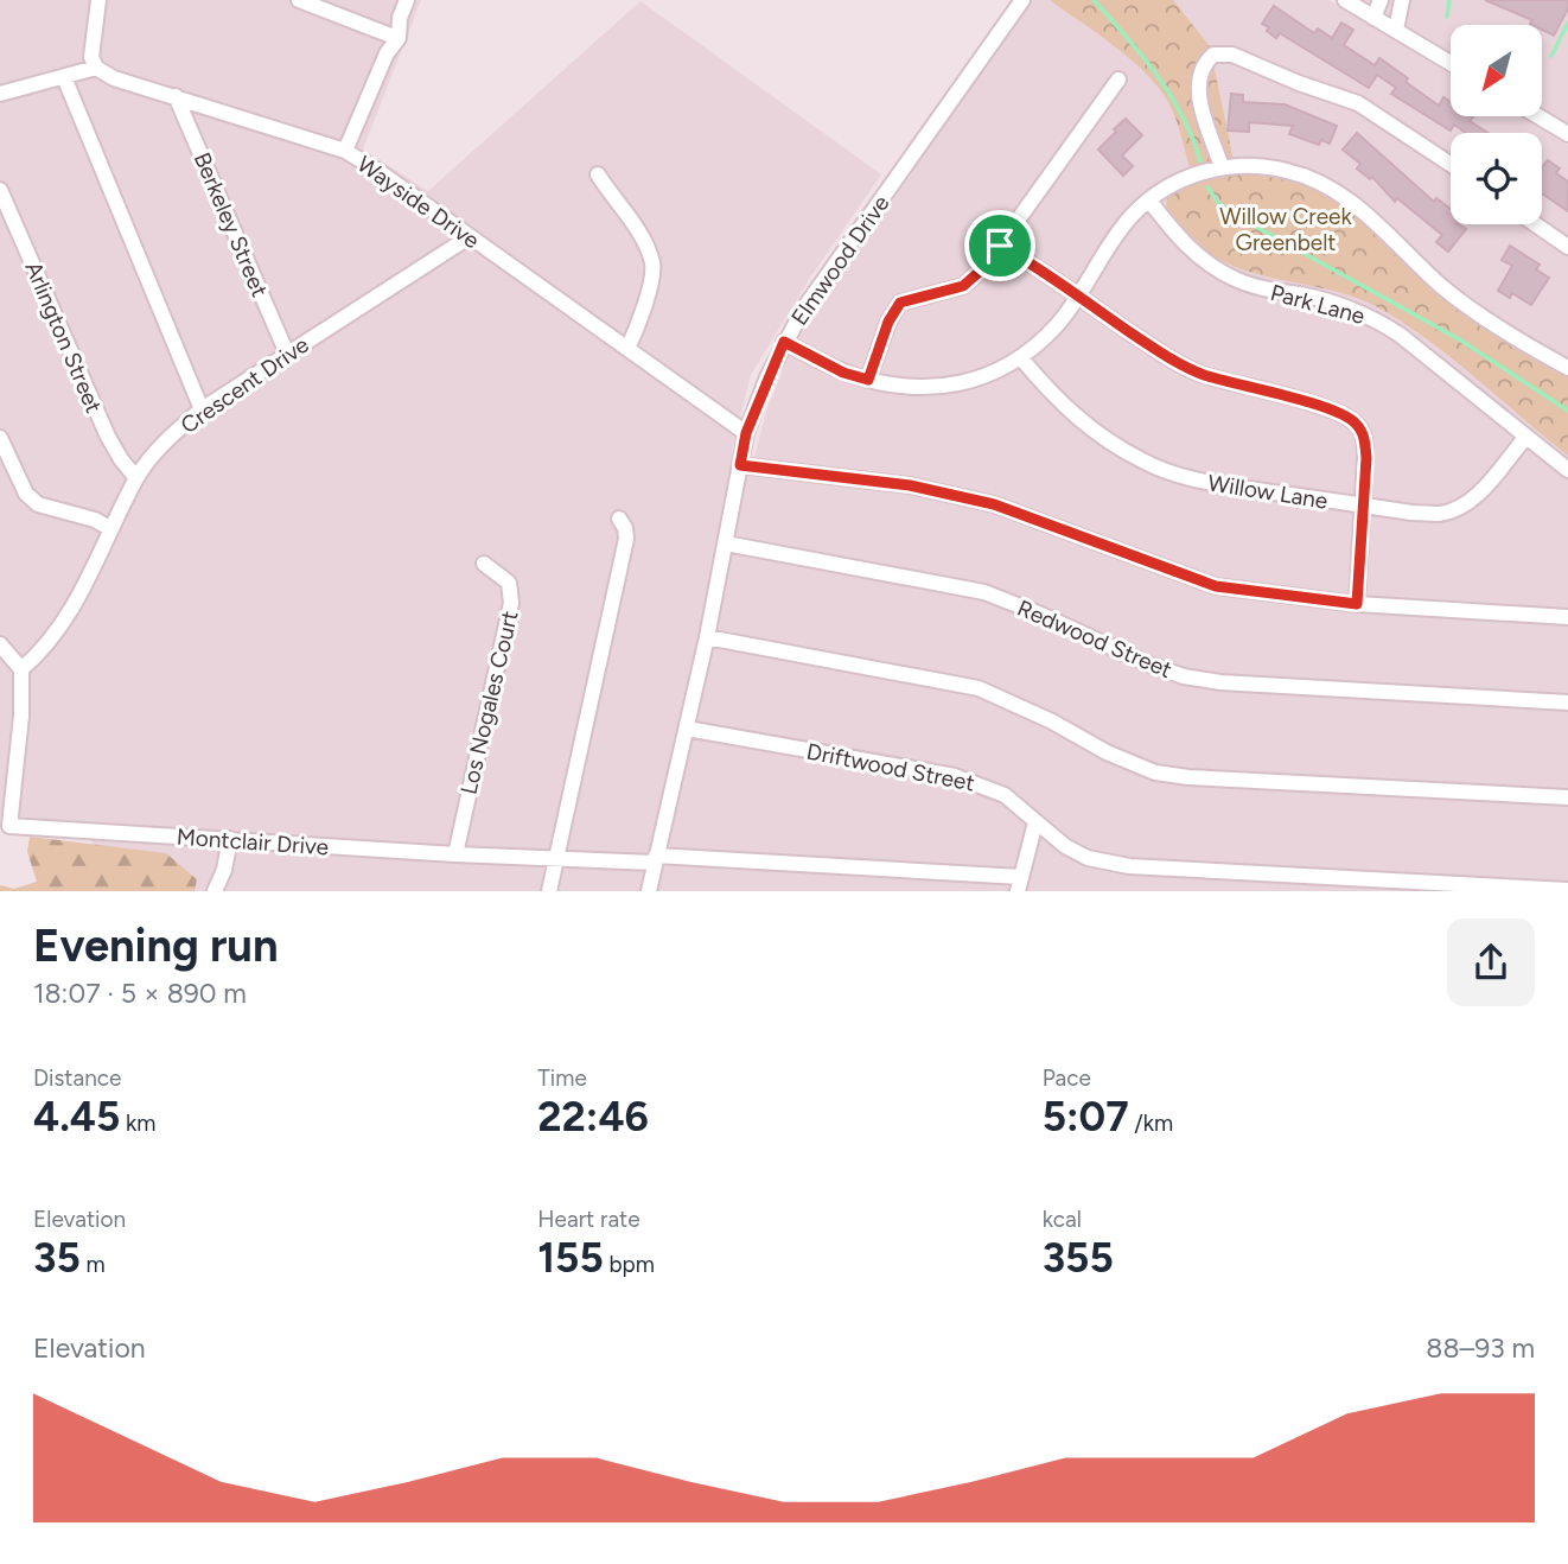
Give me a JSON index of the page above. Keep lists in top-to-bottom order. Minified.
{"streets":{"street":["Wayside Drive","Berkeley Street","Elmwood Drive","Park Lane","Arlington Street","Crescent Drive","Willow Lane","Redwood Street","Los Nogales Court","Driftwood Street","Montclair Drive"]},"crossings":[["Wayside Drive","Berkeley Street"],["Wayside Drive","Elmwood Drive"],["Wayside Drive","Crescent Drive"],["Berkeley Street","Crescent Drive"],["Elmwood Drive","Redwood Street"],["Elmwood Drive","Driftwood Street"],["Elmwood Drive","Montclair Drive"],["Park Lane","Willow Lane"],["Arlington Street","Crescent Drive"],["Crescent Drive","Montclair Drive"],["Los Nogales Court","Montclair Drive"]],"parks":["Willow Creek Greenbelt"],"north":"bottom left","page":{"heading":["Evening run","18:07 · 5 × 890 m"],"stats":[["Distance","4.45 km"],["Time","22:46"],["Pace","5:07 /km"],["Elevation","35 m"],["Heart rate","155 bpm"],["kcal","355"]],"chart":["Elevation","88–93 m"]}}
